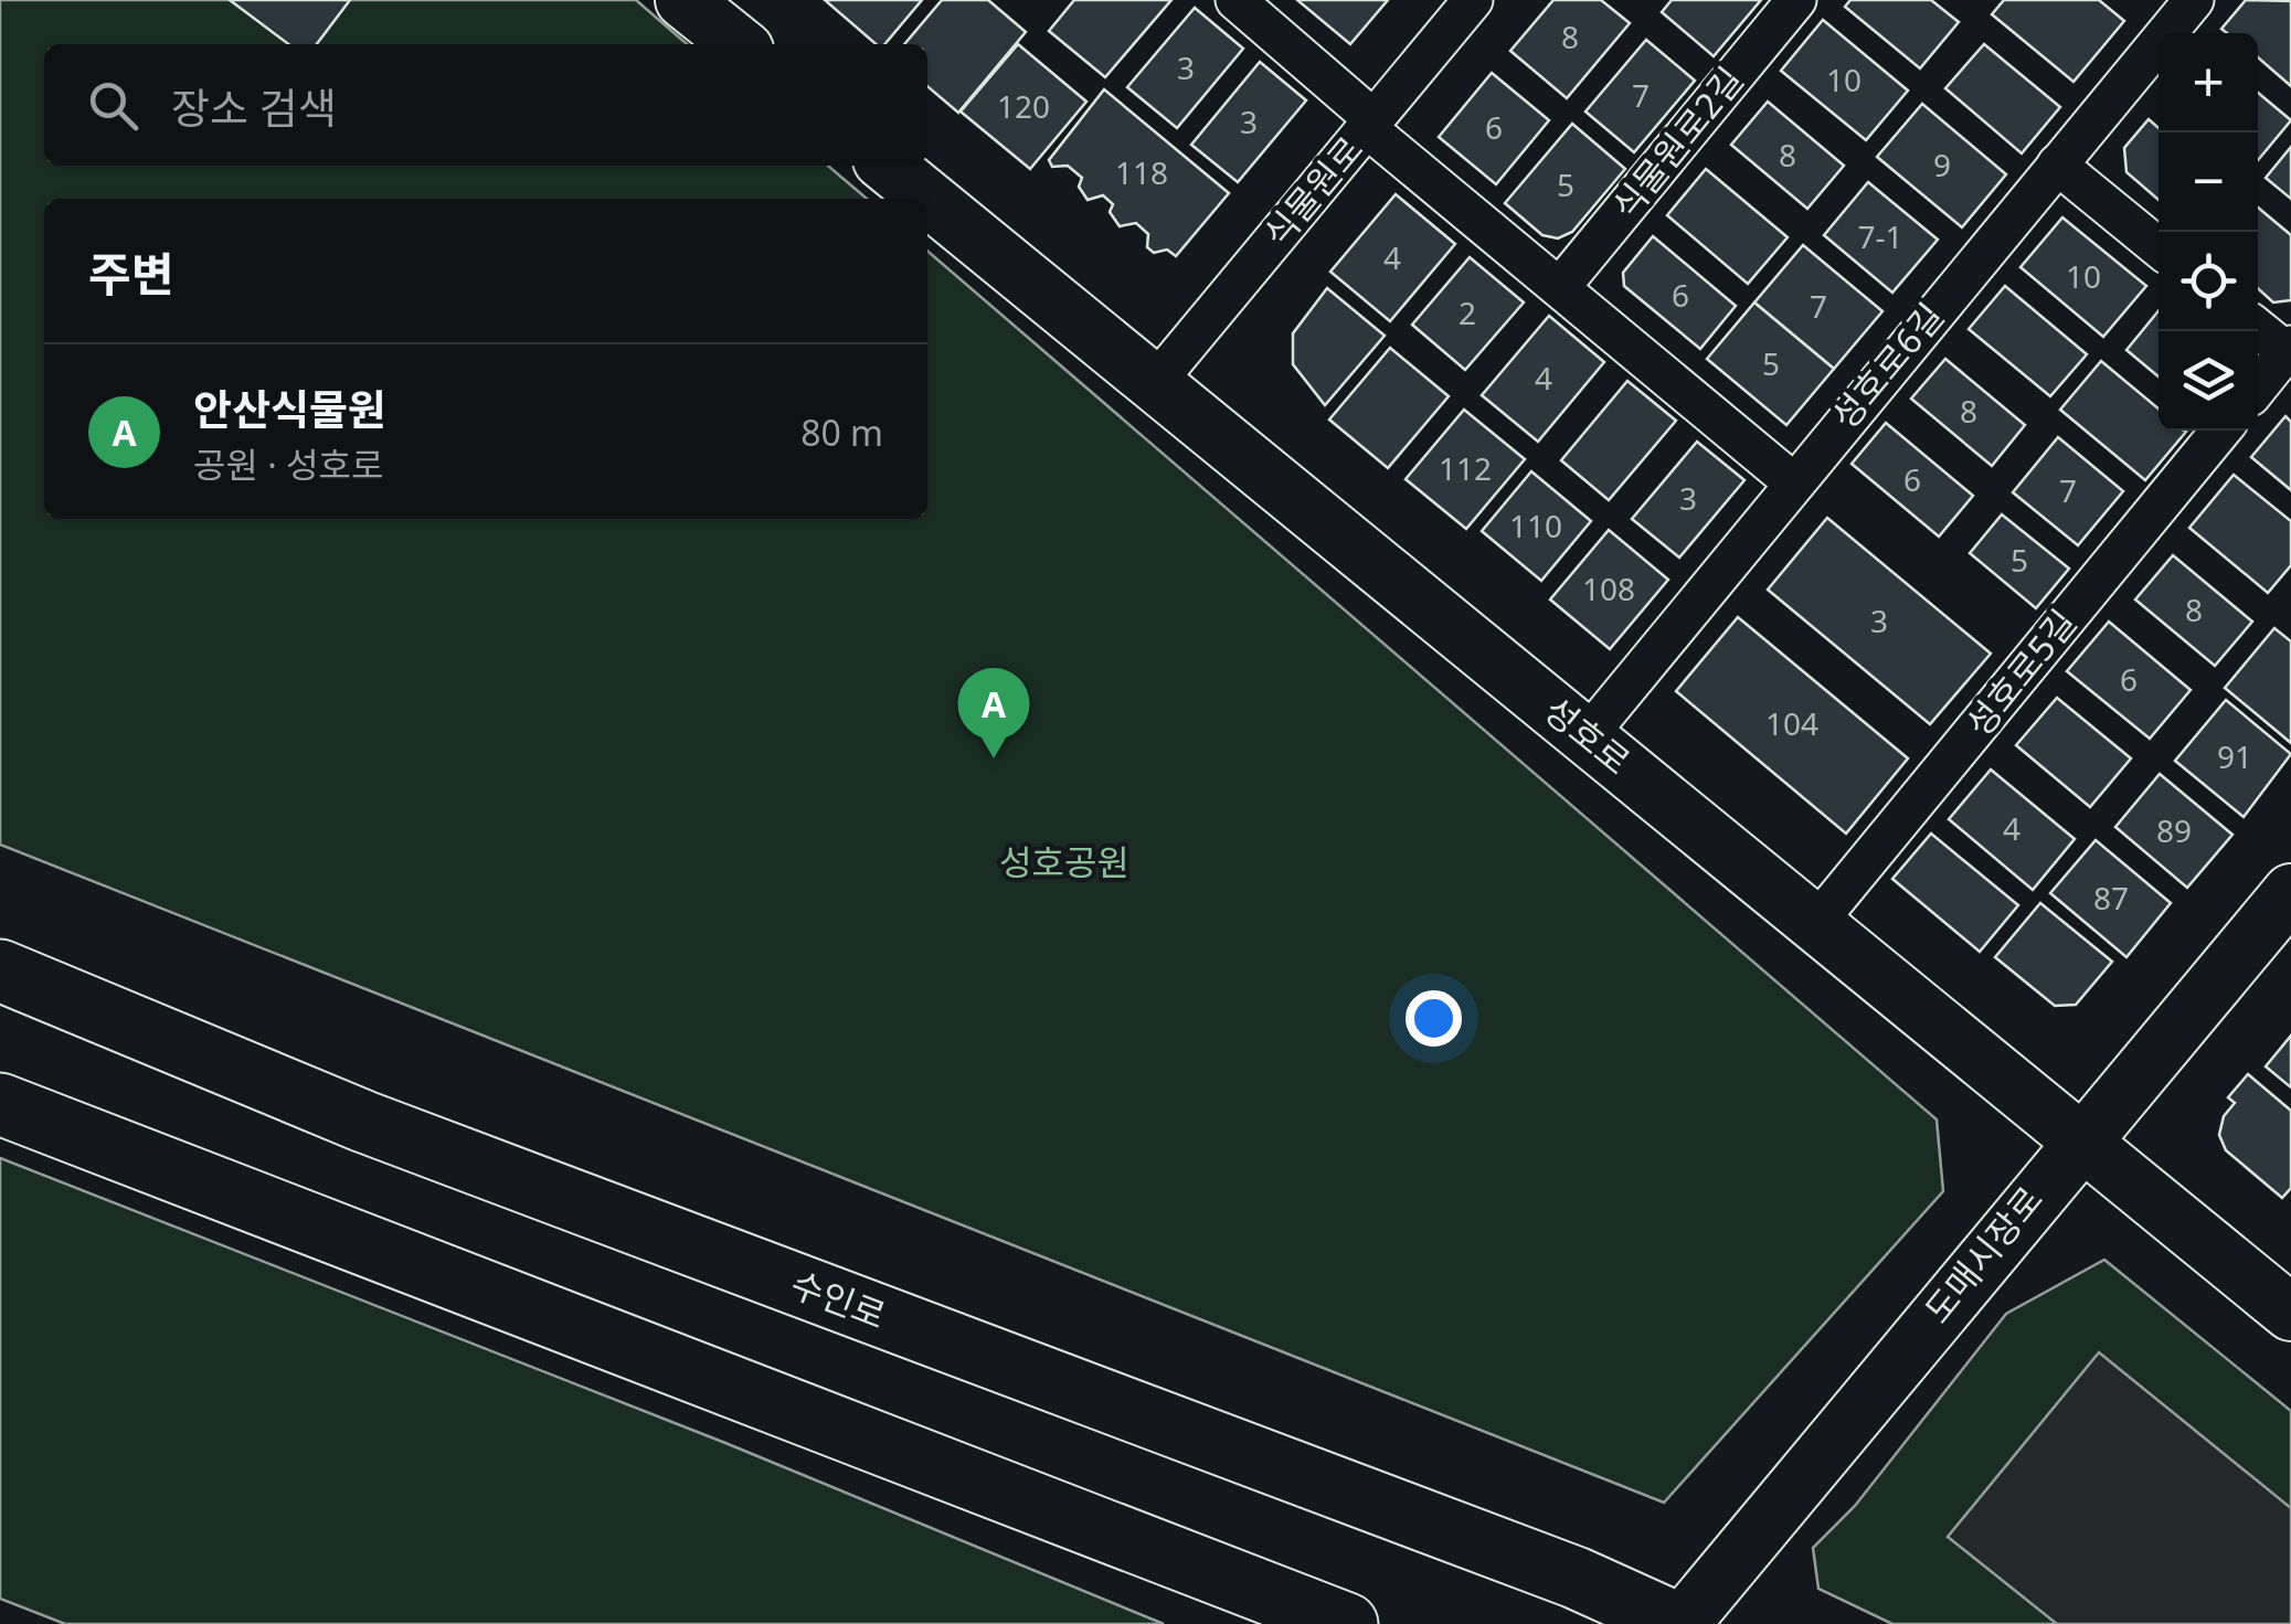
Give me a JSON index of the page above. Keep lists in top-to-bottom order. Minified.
{"streets":{"highway":["수인로"],"street":["식물원로2길","식물원로","성호로6길","성호로5길","성호로","도매시장로"]},"crossings":[["식물원로","성호로"],["성호로6길","성호로"],["성호로5길","성호로"],["성호로","도매시장로"],["도매시장로","수인로"]],"parks":["성호공원"],"house_numbers":["8","3","10","7","120","3","6","8","9","118","5","7-1","4","10","6","7","2","5","4","8","112","6","7","3","110","5","108","8","3","6","104","91","4","89","87"],"page":{"map_buttons":["+","−"],"search":"장소 검색","heading":"주변","list":[{"mark":"A","name":"안산식물원","note":"공원 · 성호로","value":"80 m"}],"pins":"A"}}
